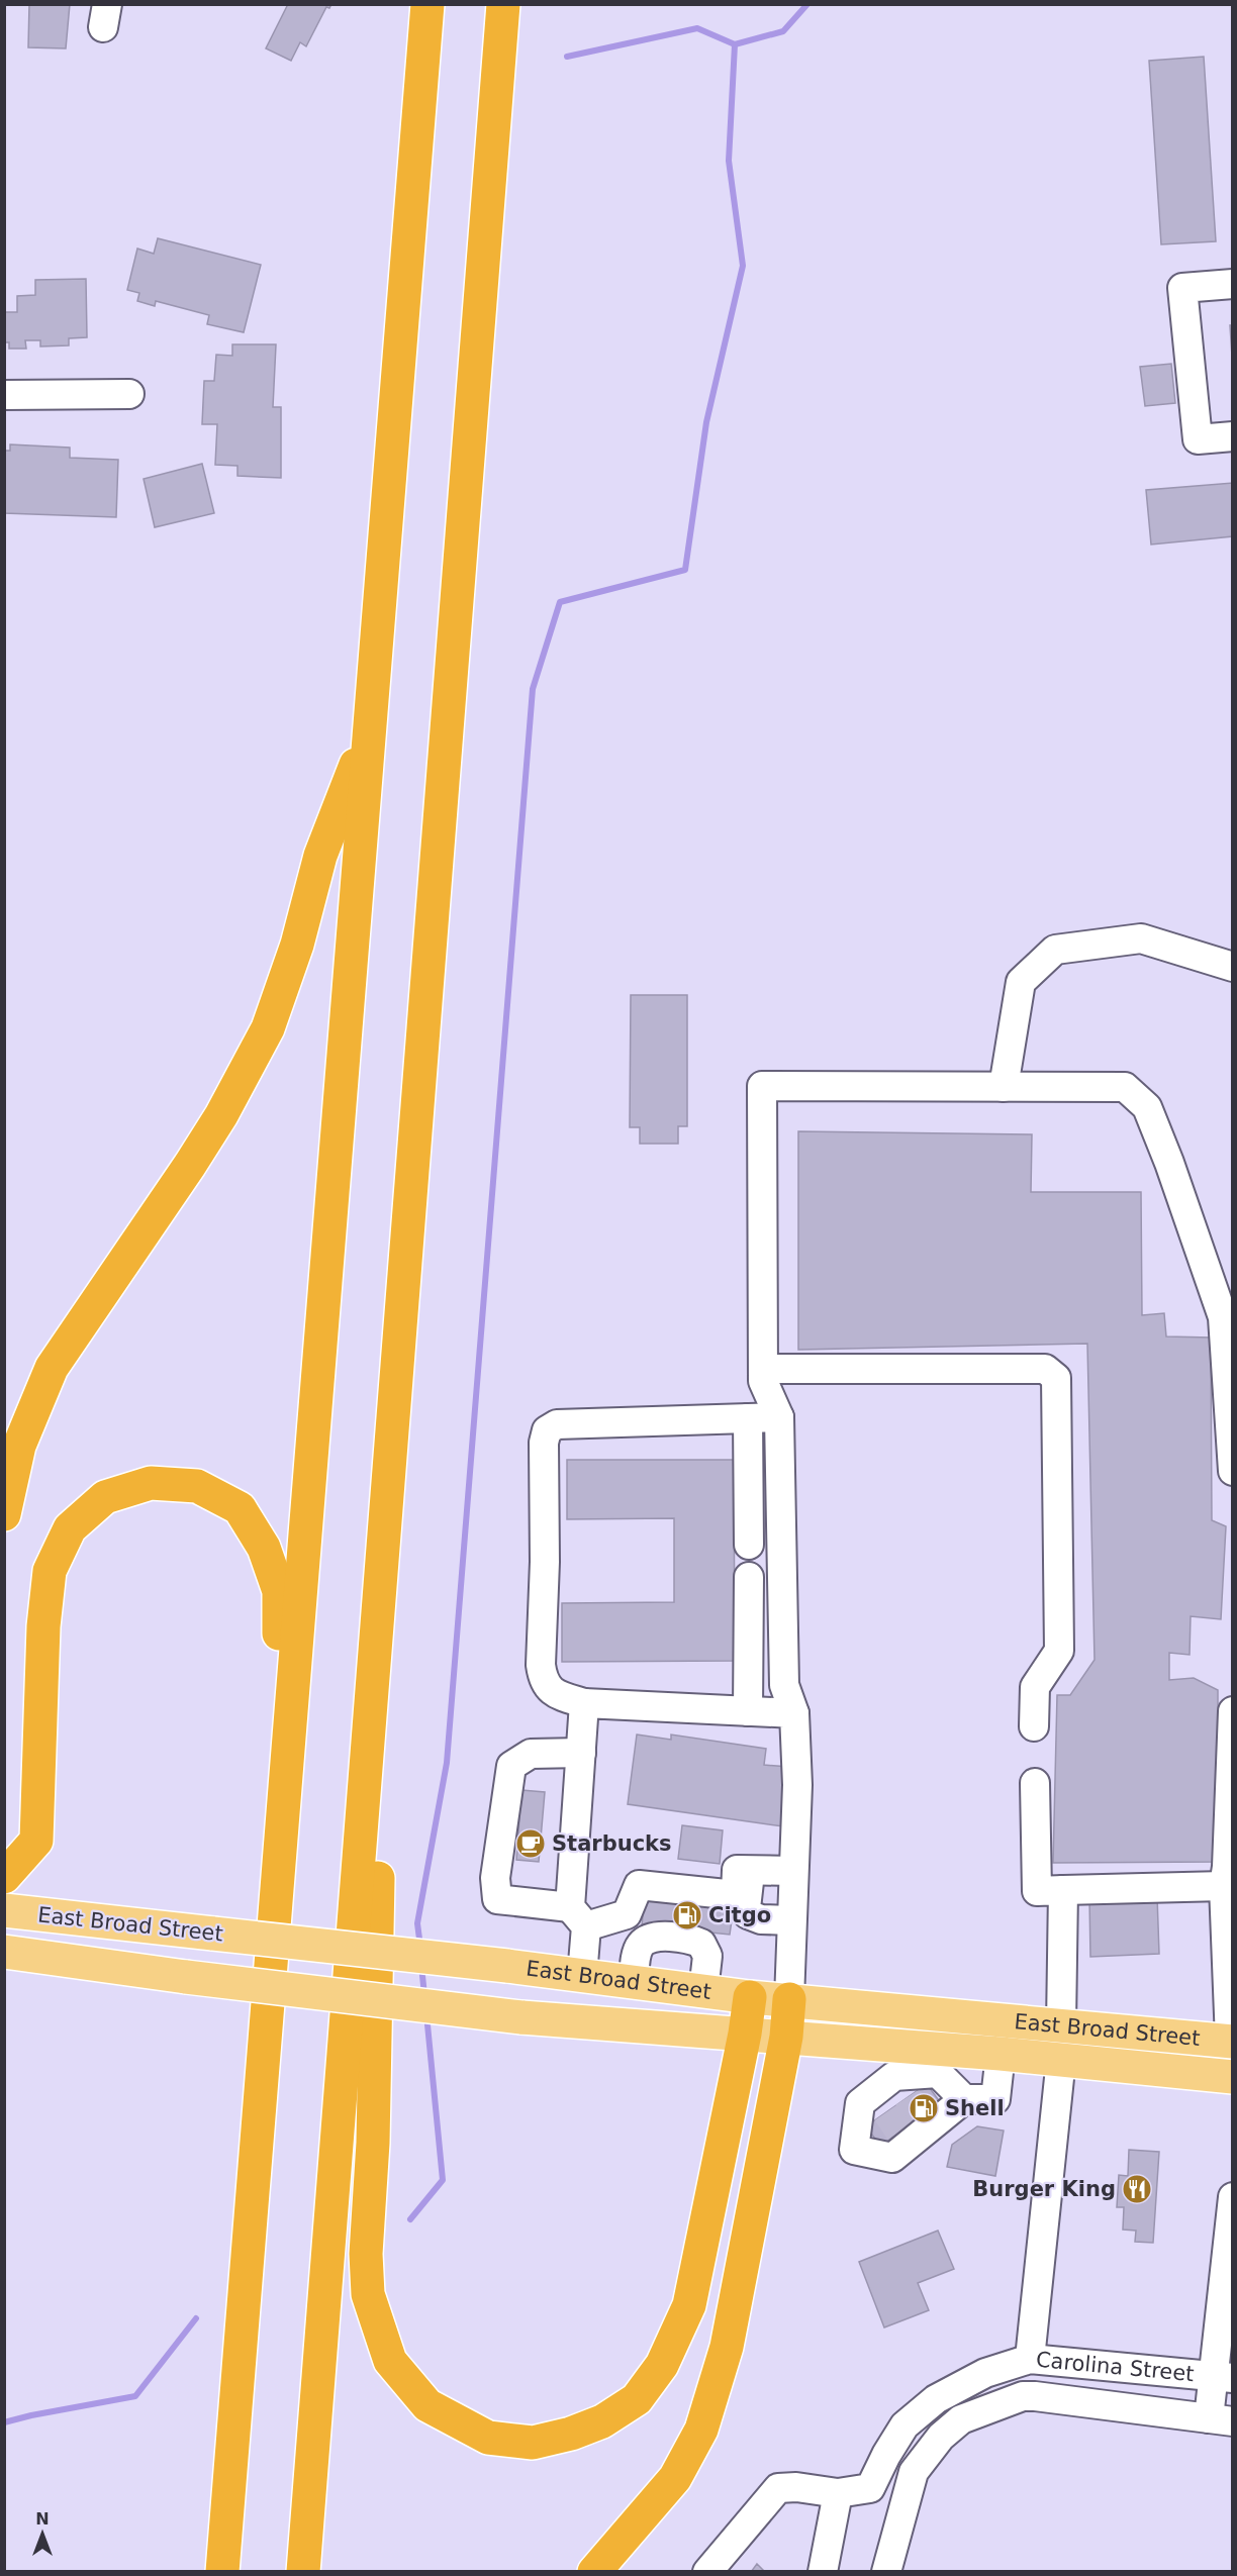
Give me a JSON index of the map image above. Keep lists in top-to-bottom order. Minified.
{"streets":{"main road":["East Broad Street"],"street":["Carolina Street"]},"places":{"cafe":["Starbucks"],"fuel station":["Citgo","Shell"],"restaurant":["Burger King"]},"north":"top"}
